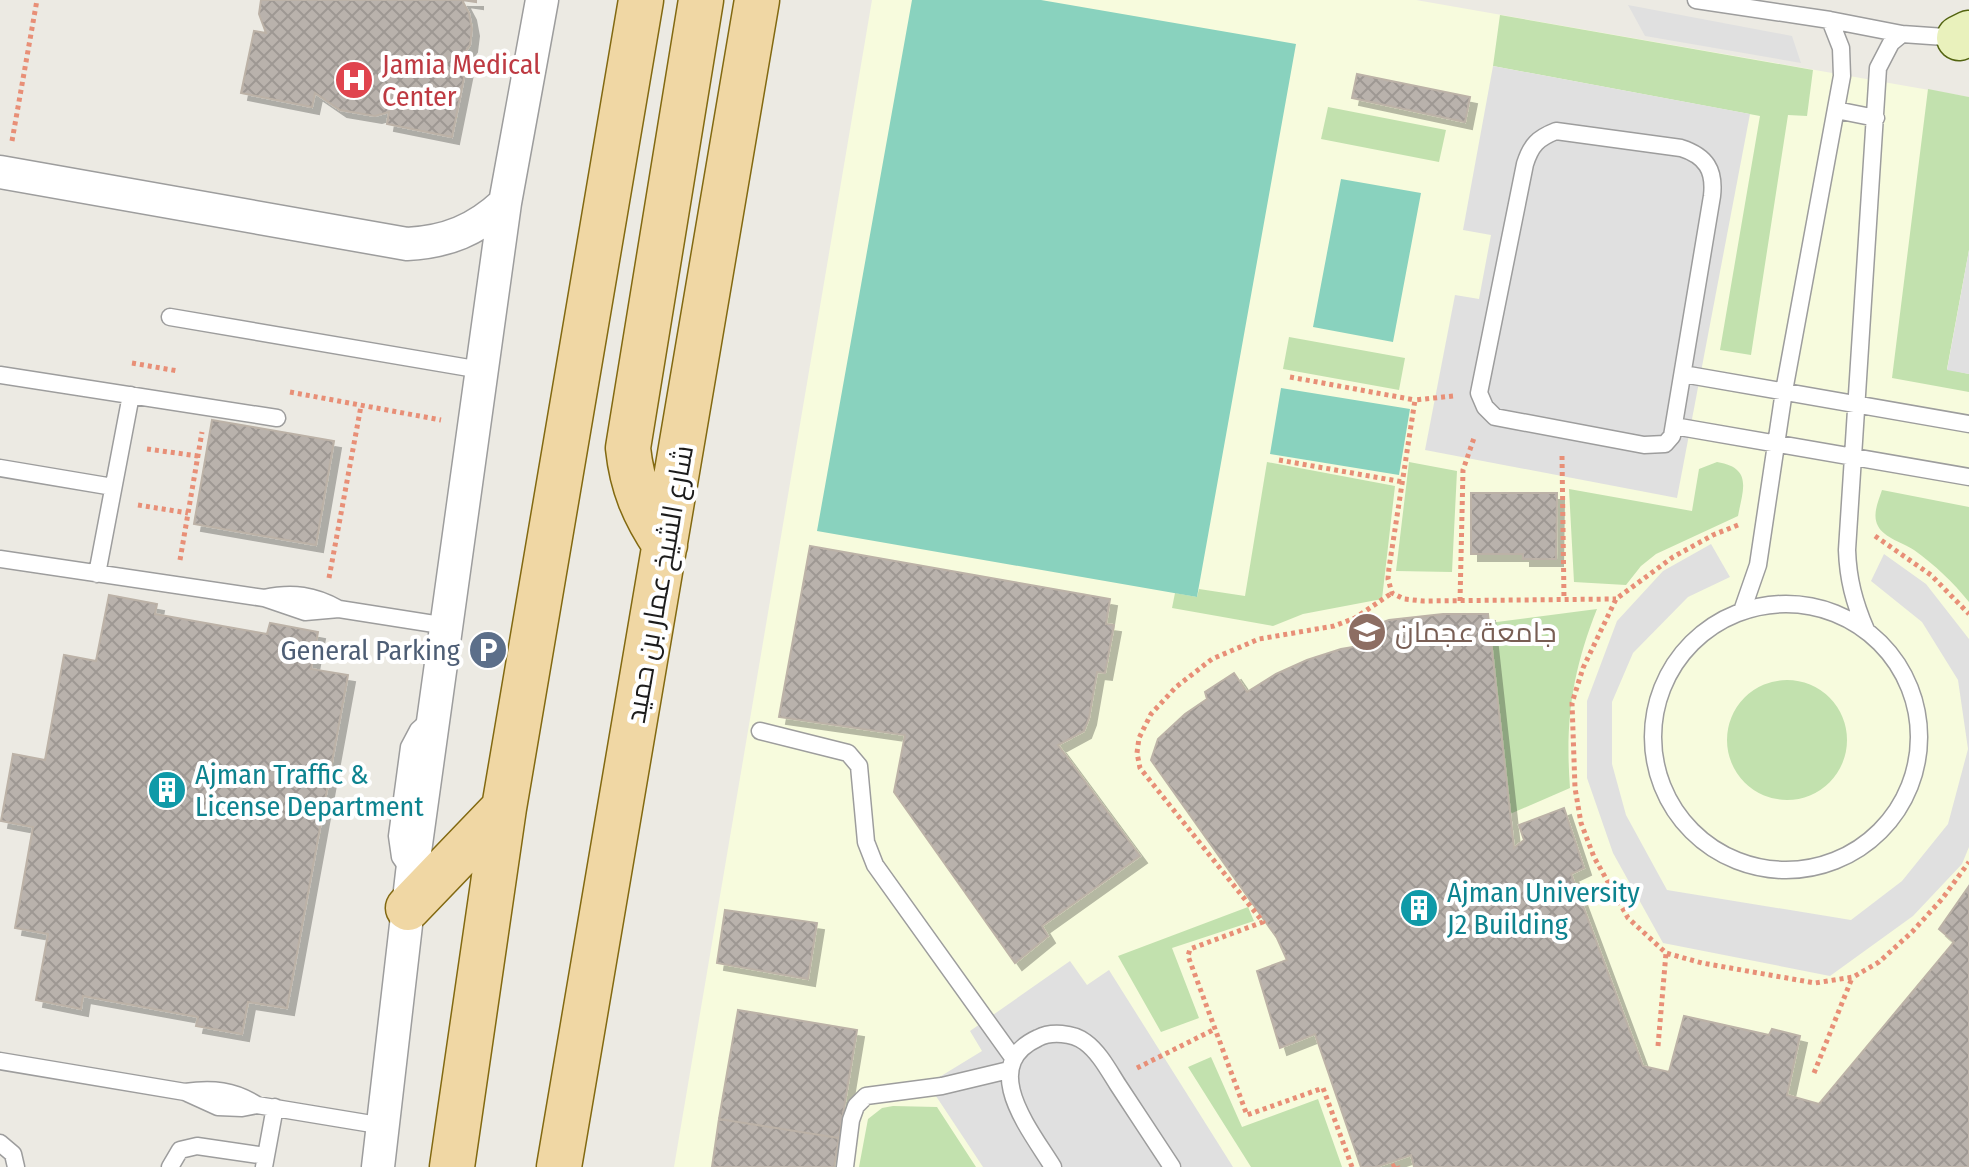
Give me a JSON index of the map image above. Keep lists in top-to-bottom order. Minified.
{"streets":{"main road":["شارع الشيخ عمار بن حميد"]},"places":{"hospital":["Jamia Medical Center"],"school or university":["جامعة عجمان"],"parking":["General Parking"],"building":["Ajman Traffic & License Department","Ajman University J2 Building"]}}
